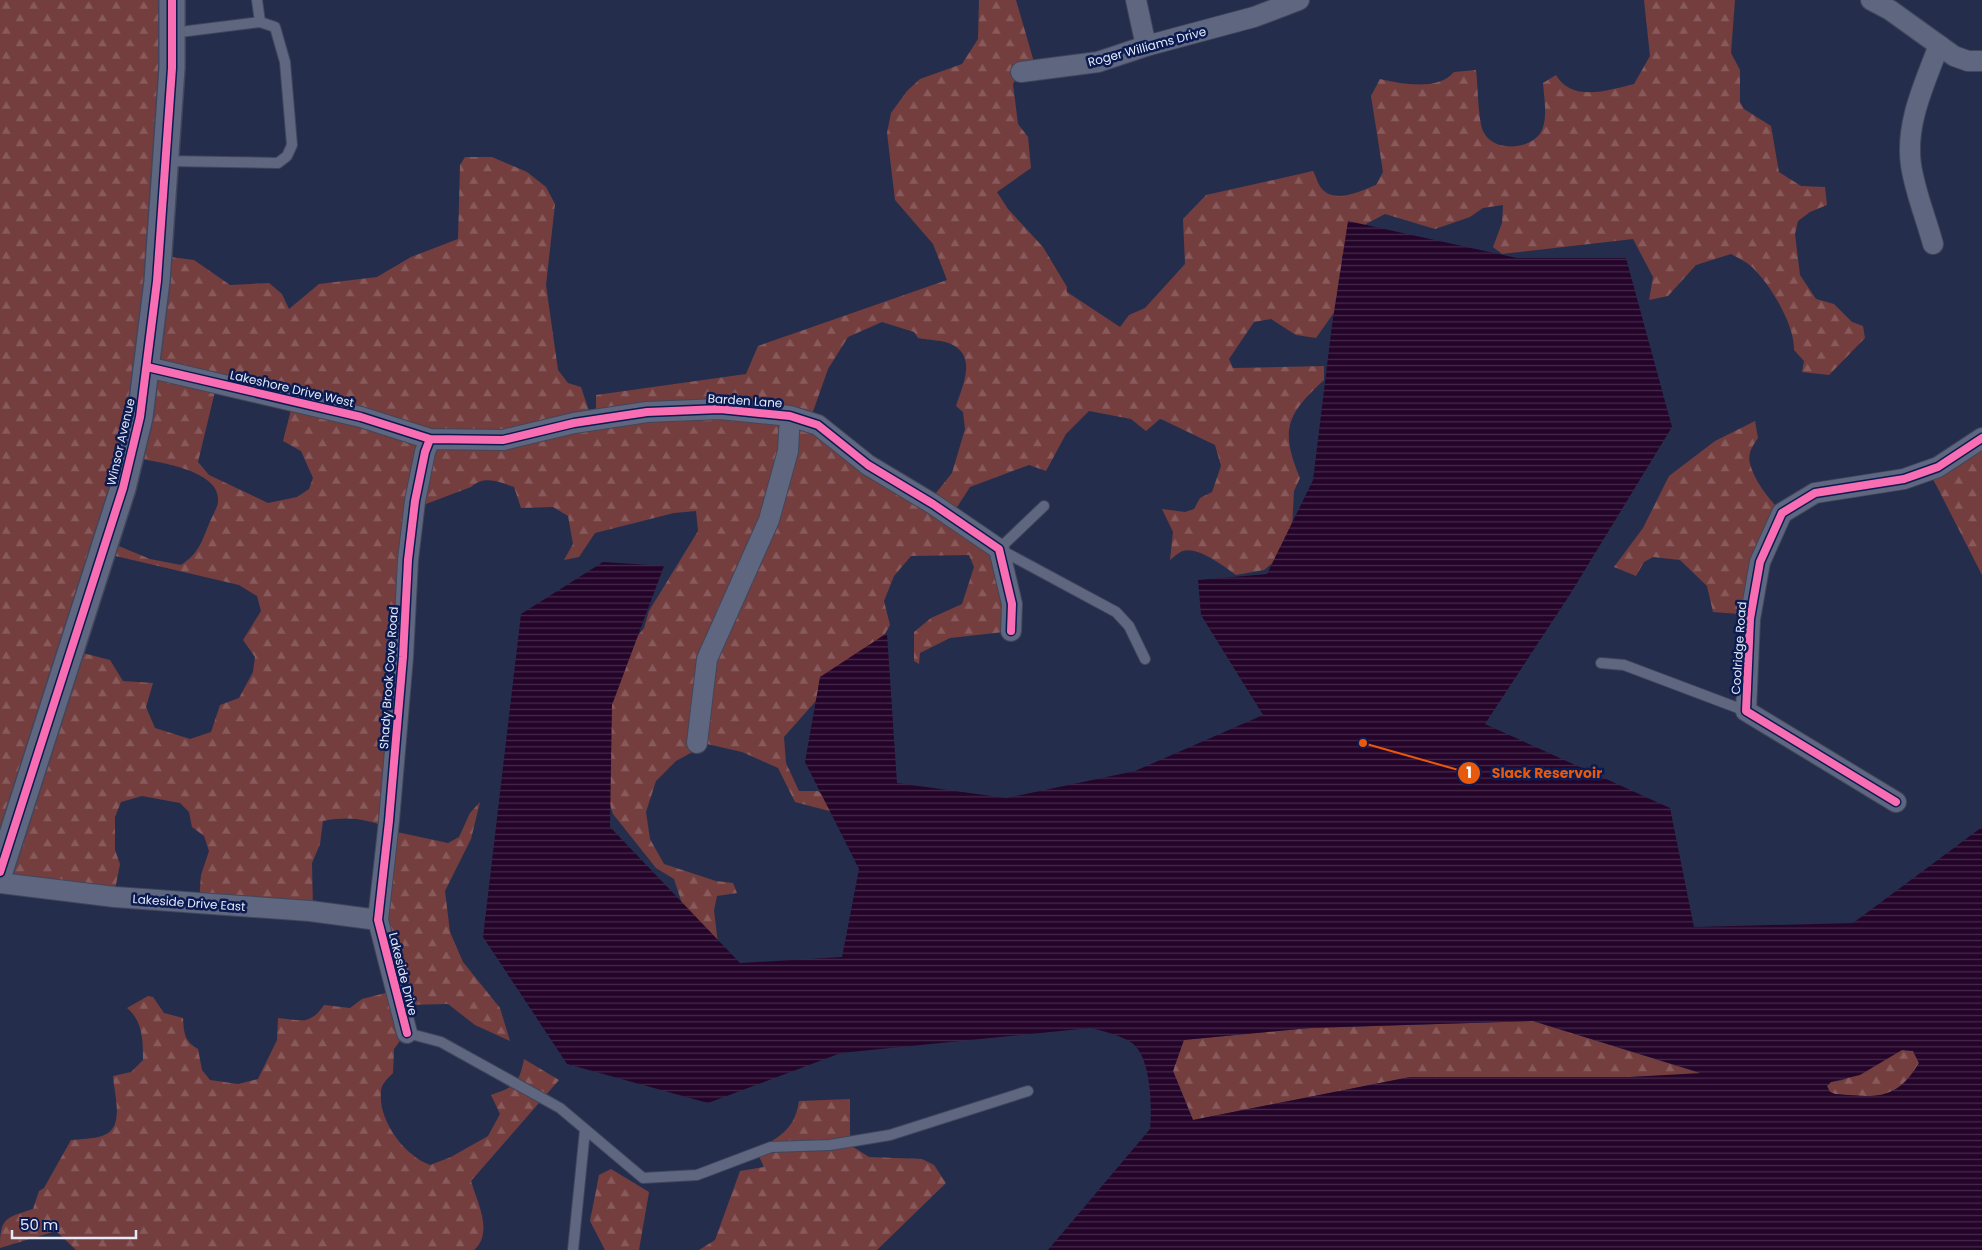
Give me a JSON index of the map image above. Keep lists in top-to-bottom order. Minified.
{"streets":{"street":["Roger Williams Drive","Lakeshore Drive West","Barden Lane","Winsor Avenue","Coolridge Road","Shady Brook Cove Road","Lakeside Drive East","Lakeside Drive"]},"crossings":[["Lakeshore Drive West","Barden Lane"],["Lakeshore Drive West","Winsor Avenue"],["Lakeshore Drive West","Shady Brook Cove Road"],["Barden Lane","Shady Brook Cove Road"],["Shady Brook Cove Road","Lakeside Drive East"],["Shady Brook Cove Road","Lakeside Drive"],["Lakeside Drive East","Lakeside Drive"]],"places":["Slack Reservoir"],"scale_bar":"50 m"}
